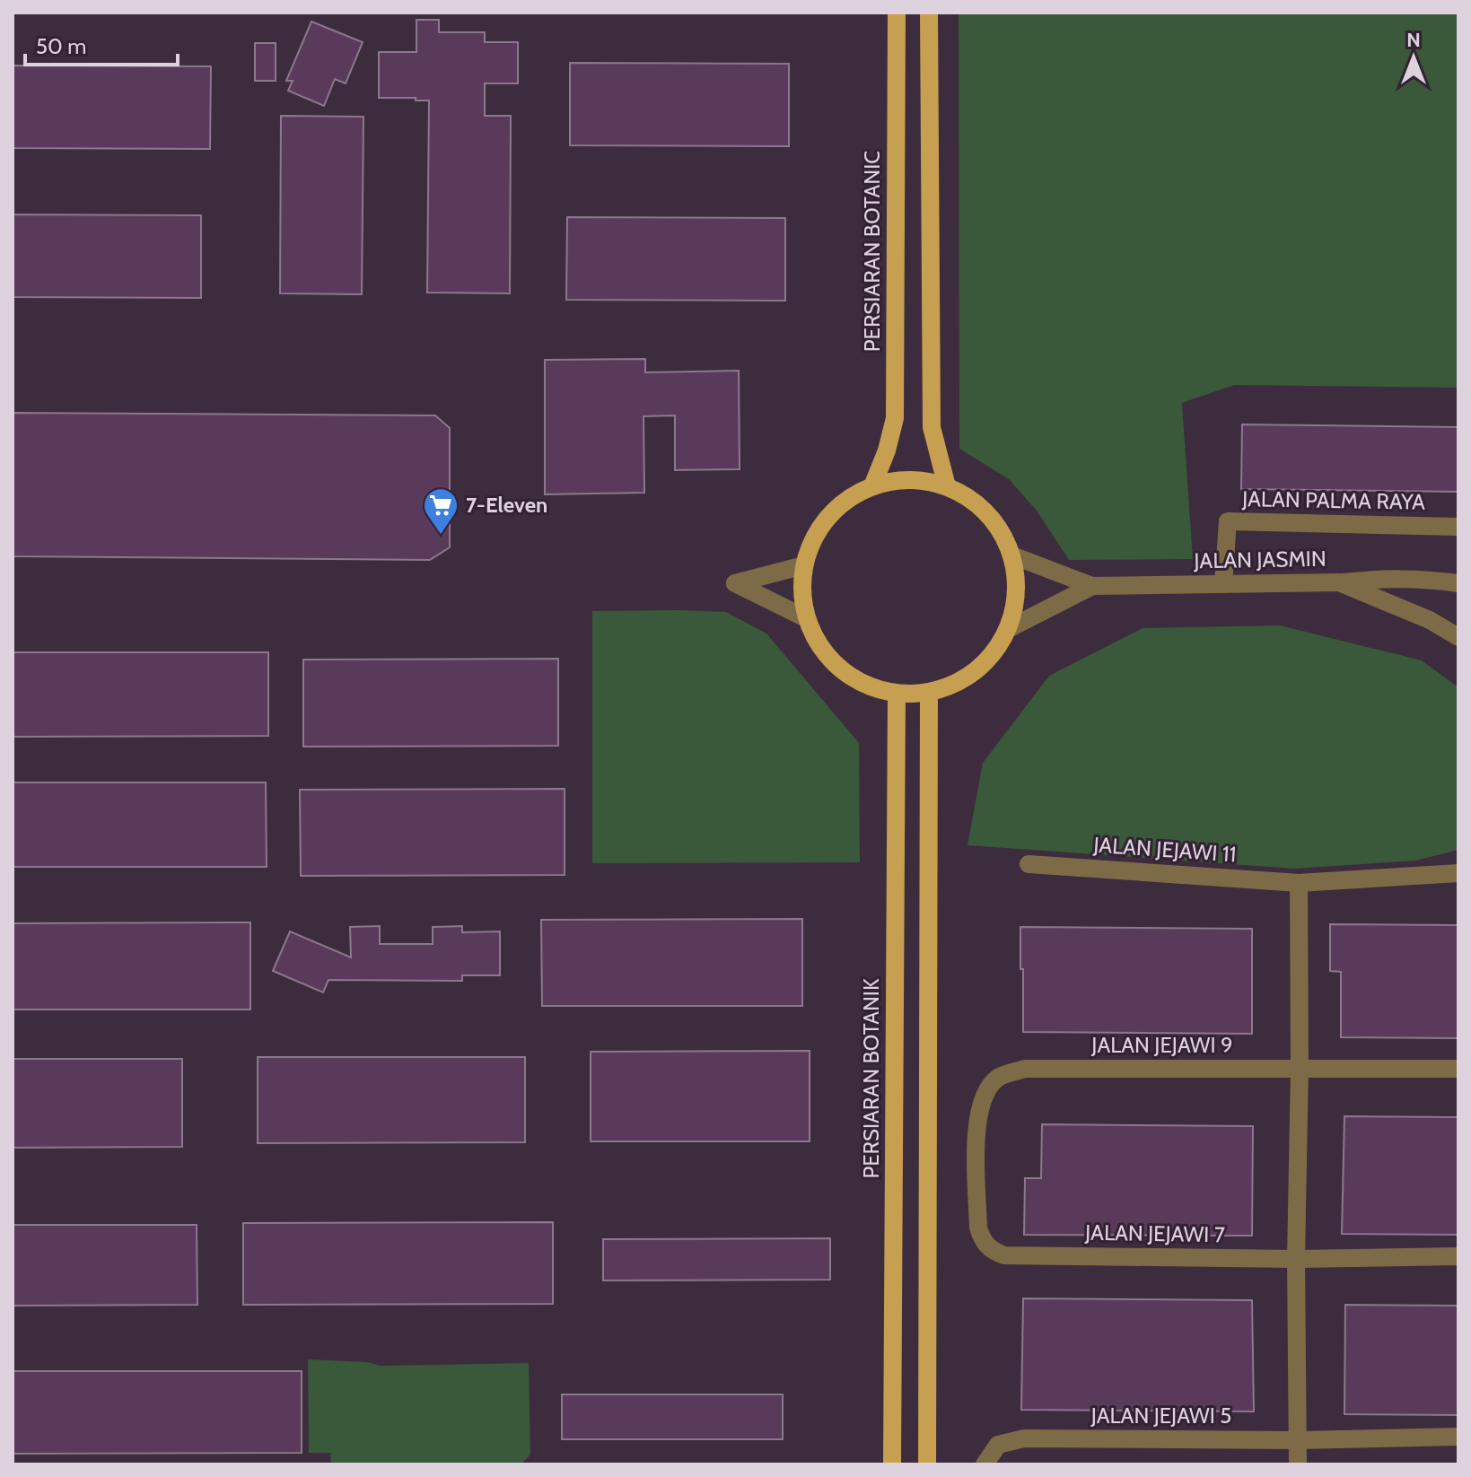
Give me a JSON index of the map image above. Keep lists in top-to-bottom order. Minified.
{"streets":{"main road":["PERSIARAN BOTANIC","PERSIARAN BOTANIK"],"street":["JALAN PALMA RAYA","JALAN JASMIN","JALAN JEJAWI 11","JALAN JEJAWI 9","JALAN JEJAWI 7","JALAN JEJAWI 5"]},"crossings":[["PERSIARAN BOTANIC","JALAN JASMIN"],["PERSIARAN BOTANIC","PERSIARAN BOTANIK"],["JALAN PALMA RAYA","JALAN JASMIN"],["JALAN JASMIN","PERSIARAN BOTANIK"],["JALAN JEJAWI 9","JALAN JEJAWI 7"]],"places":{"supermarket":["7-Eleven"]},"scale_bar":"50 m","north":"top"}
